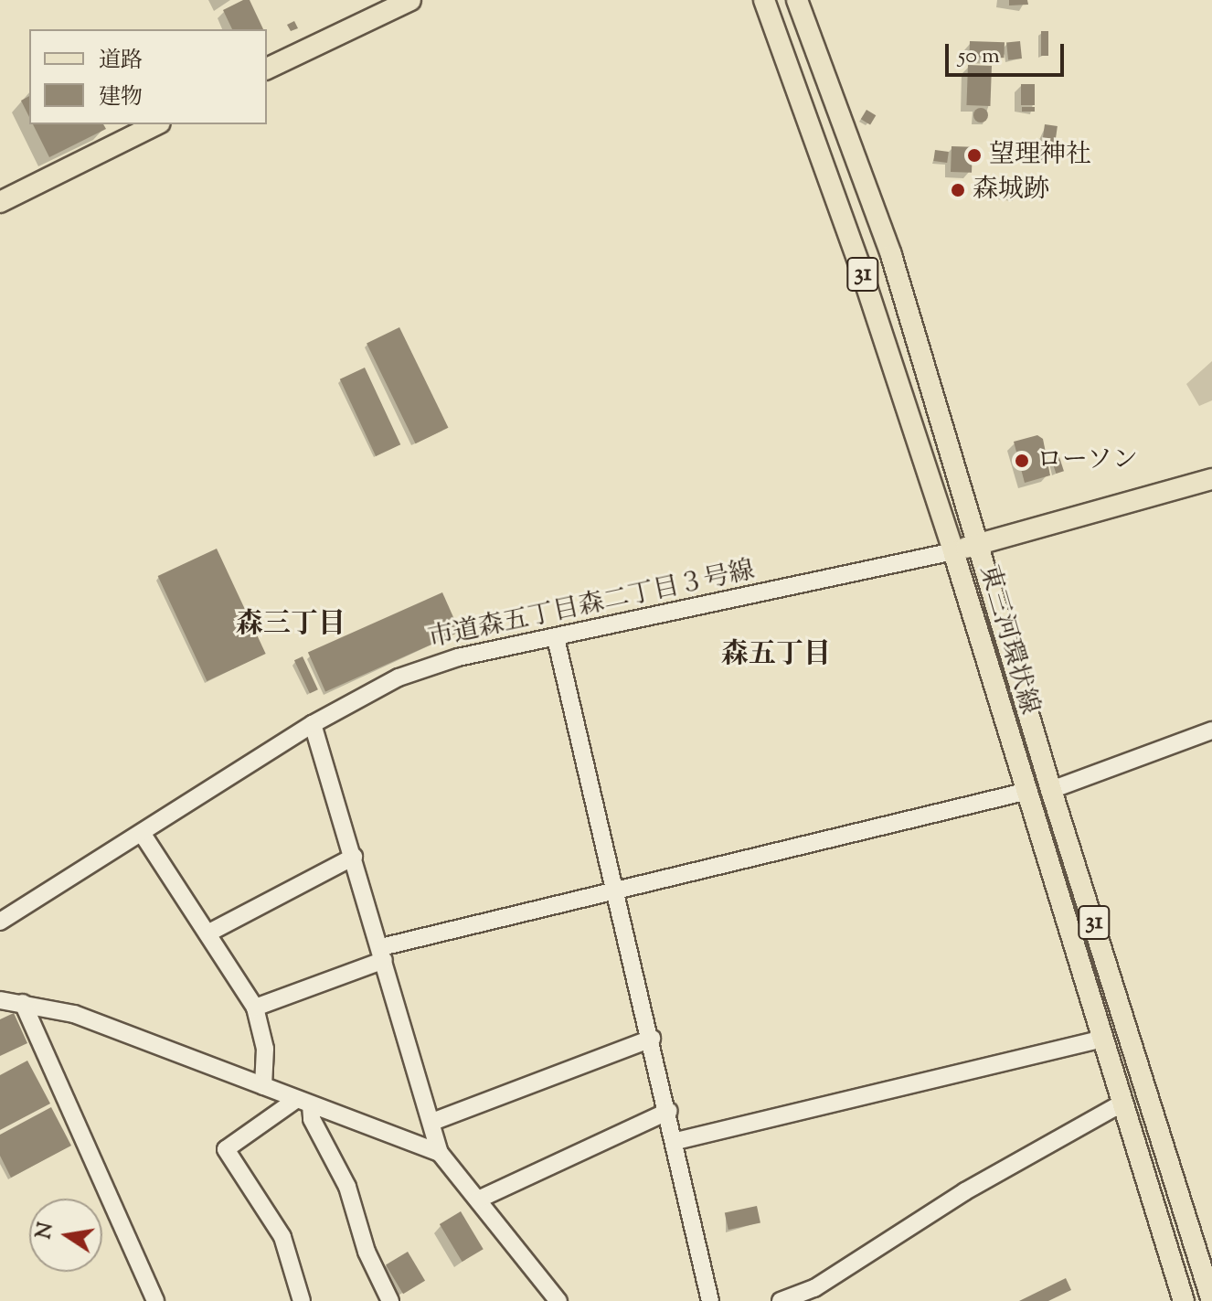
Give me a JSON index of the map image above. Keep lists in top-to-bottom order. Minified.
{"streets":{"main road":["31","東三河環状線"],"street":["市道森五丁目森二丁目３号線"]},"crossings":[["市道森五丁目森二丁目３号線","東三河環状線"]],"districts":["森三丁目","森五丁目"],"places":["望理神社","森城跡","ローソン"],"legend":["道路","建物"],"scale_bar":"50 m","north":"left"}
